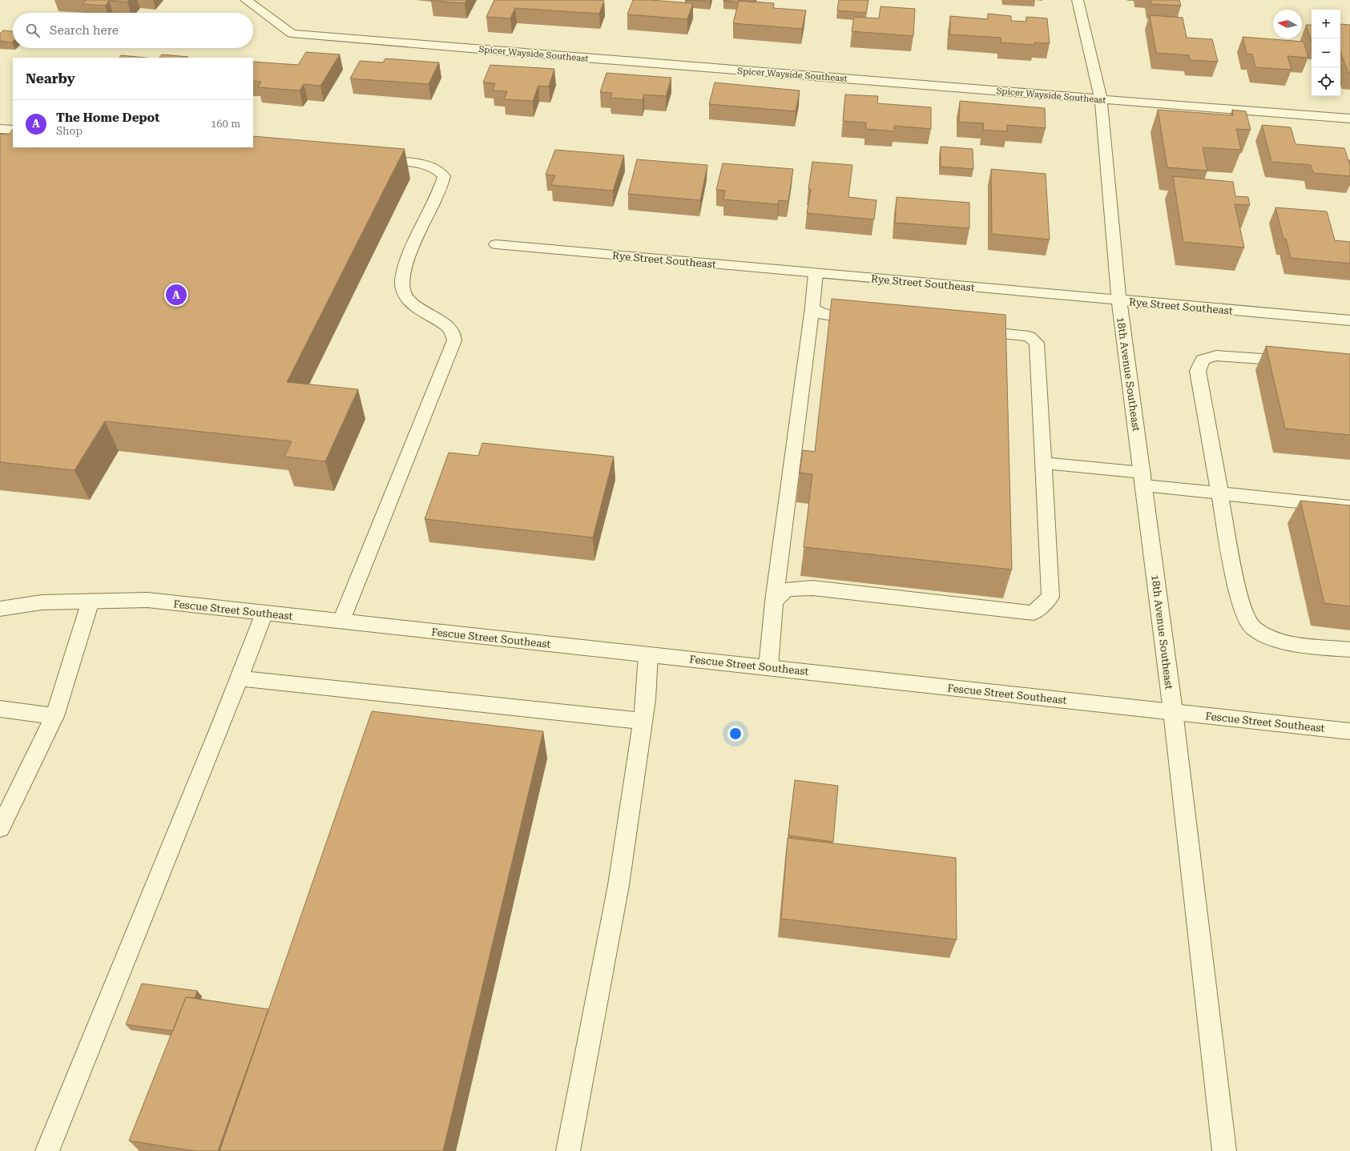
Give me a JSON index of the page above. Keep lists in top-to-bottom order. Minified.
{"streets":{"street":["Spicer Wayside Southeast","Rye Street Southeast","18th Avenue Southeast","Fescue Street Southeast"]},"crossings":[["Spicer Wayside Southeast","18th Avenue Southeast"],["Rye Street Southeast","18th Avenue Southeast"],["18th Avenue Southeast","Fescue Street Southeast"]],"north":"left","page":{"map_buttons":["+","−"],"search":"Search here","heading":"Nearby","list":[{"mark":"A","name":"The Home Depot","note":"Shop","value":"160 m"}],"pins":"A"}}
